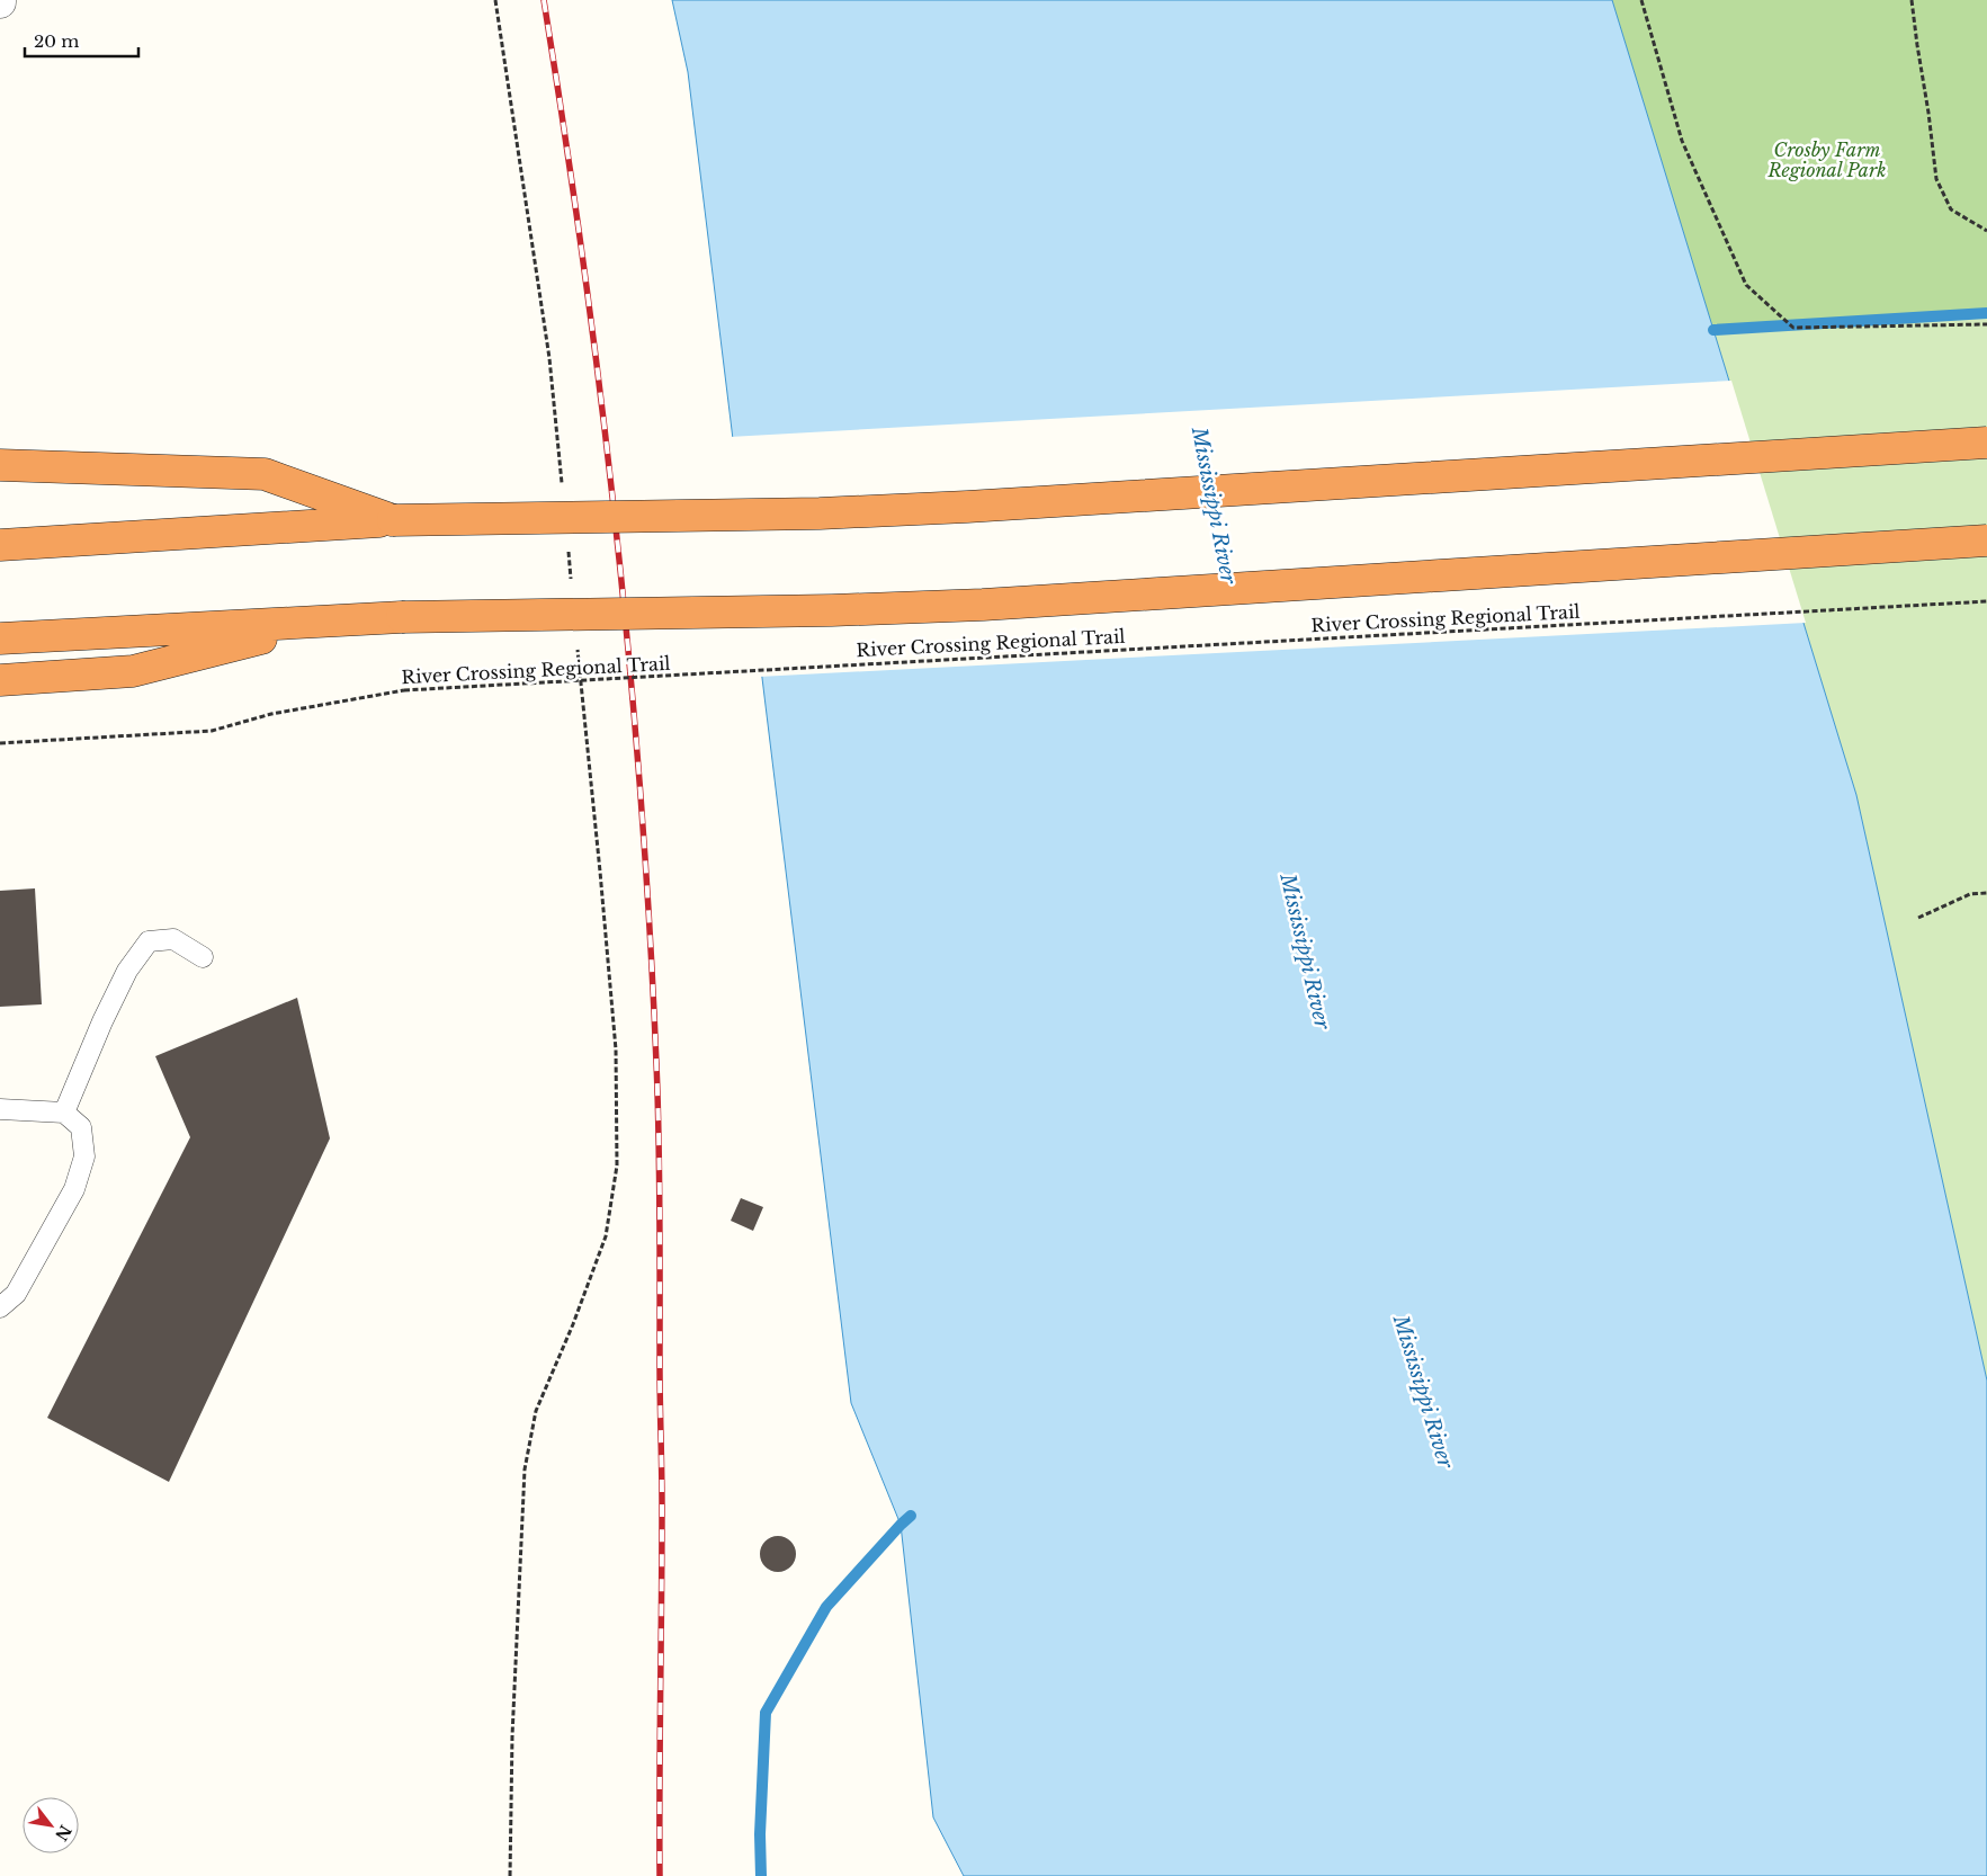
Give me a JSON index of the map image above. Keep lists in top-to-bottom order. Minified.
{"streets":{"path":["River Crossing Regional Trail"]},"water":["Mississippi River"],"parks":["Crosby Farm Regional Park"],"scale_bar":"20 m","north":"bottom right"}
